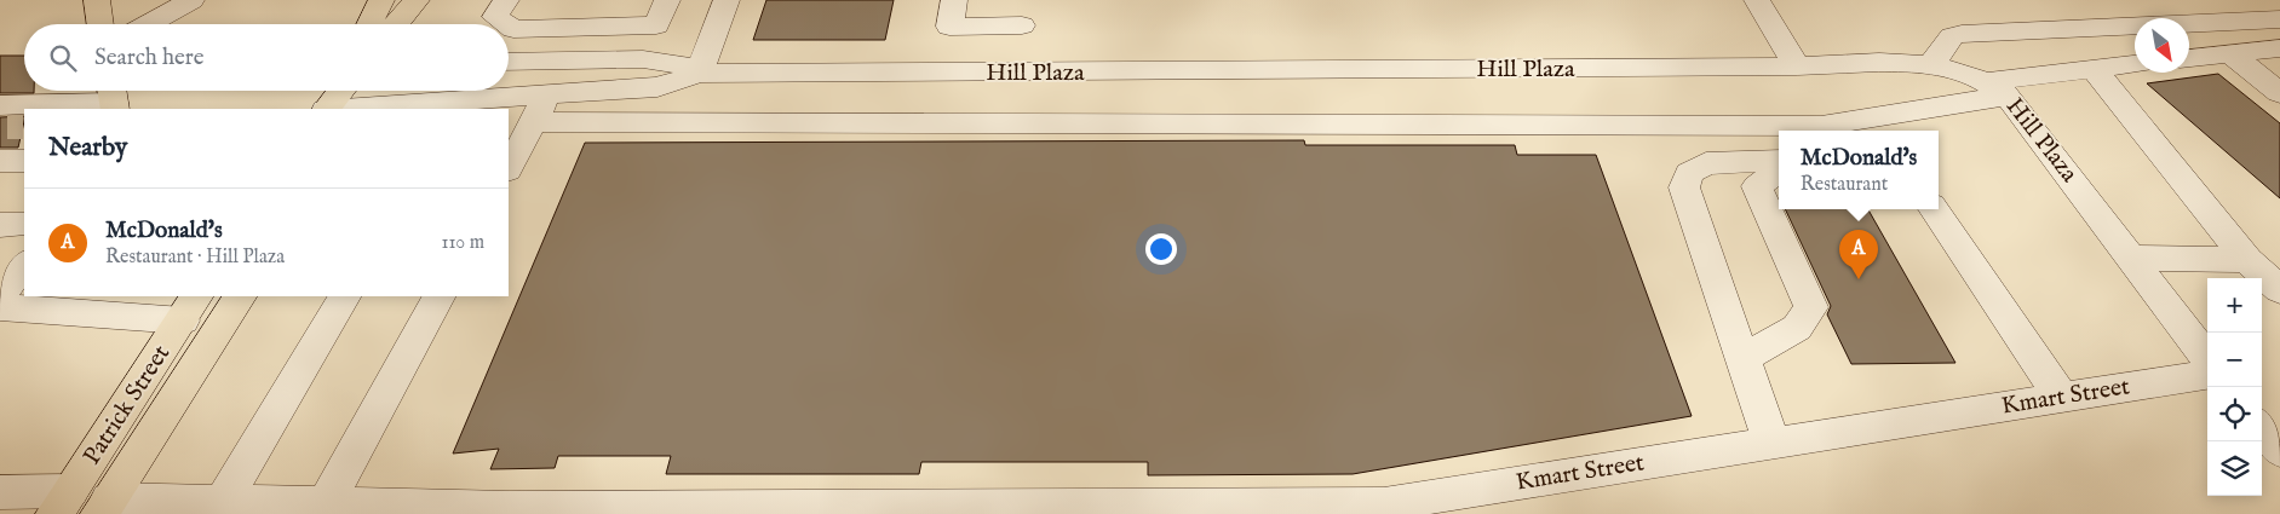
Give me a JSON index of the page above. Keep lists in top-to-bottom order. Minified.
{"streets":{"main road":["Patrick Street"],"street":["Hill Plaza","Kmart Street"]},"crossings":[["Kmart Street","Patrick Street"]],"north":"bottom right","page":{"search":"Search here","heading":"Nearby","popup":["McDonald's","Restaurant"],"list":[{"mark":"A","name":"McDonald's","note":"Restaurant · Hill Plaza","value":"110 m"}],"pins":"A","map_buttons":["+","−"]}}
